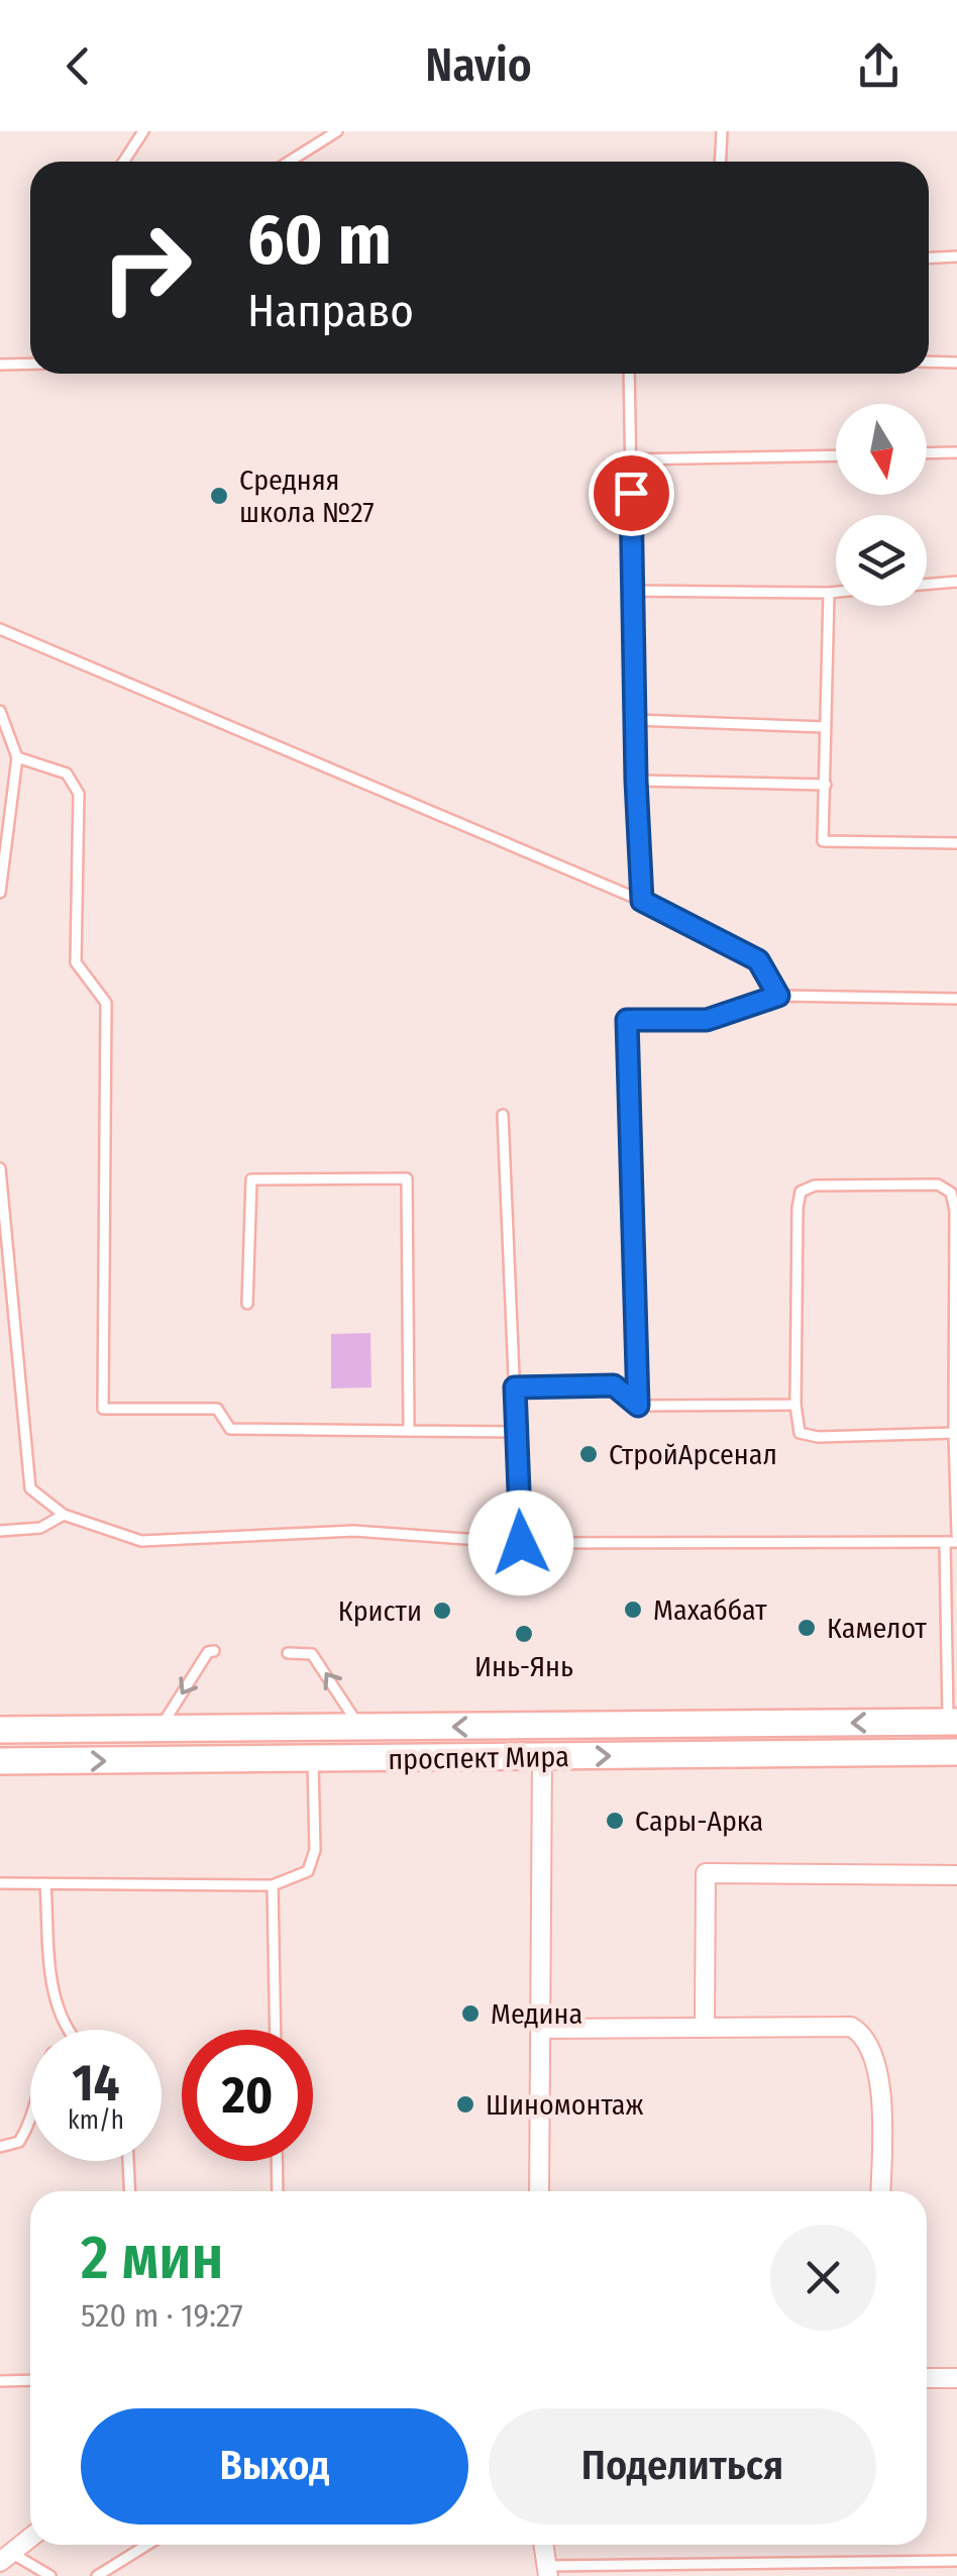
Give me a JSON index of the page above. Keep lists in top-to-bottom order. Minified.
{"streets":{"main road":["проспект Мира"]},"places":["Средняя школа №27","СтройАрсенал","Махаббат","Кристи","Камелот","Инь-Янь","Сары-Арка","Медина","Шиномонтаж"],"north":"bottom","page":{"header":"Navio","turn":["60 m","Направо"],"speed":"14 km/h","limit":"20","heading":["2 мин","520 m · 19:27"],"buttons":["Выход","Поделиться"]}}
